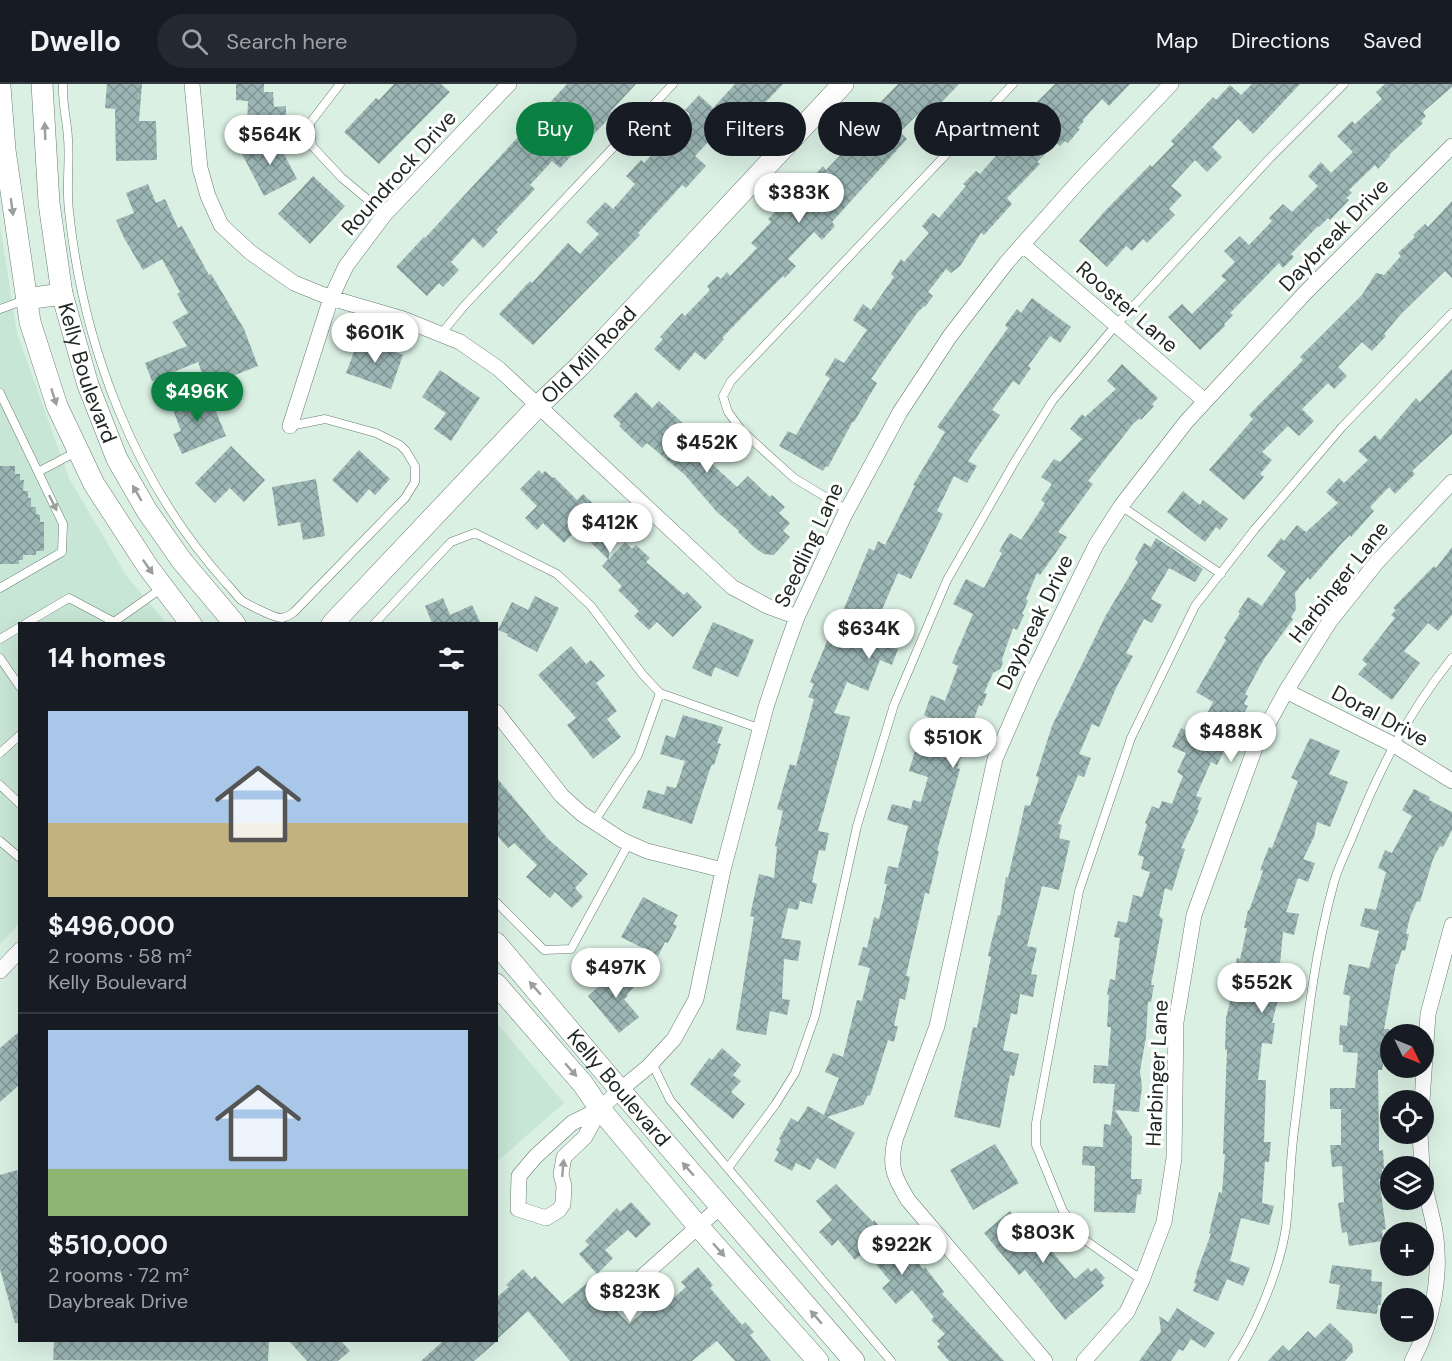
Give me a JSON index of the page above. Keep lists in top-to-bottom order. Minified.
{"streets":{"main road":["Old Mill Road","Kelly Boulevard"],"street":["Roundrock Drive","Daybreak Drive","Rooster Lane","Seedling Lane","Harbinger Lane","Doral Drive"]},"crossings":[["Daybreak Drive","Rooster Lane"],["Rooster Lane","Seedling Lane"],["Kelly Boulevard","Seedling Lane"],["Harbinger Lane","Doral Drive"]],"north":"bottom right","page":{"header":"Dwello","search":"Search here","nav":["Map","Directions","Saved"],"chip":["Buy","Rent","Filters","New","Apartment"],"price":["$564K","$383K","$601K","$496K","$452K","$412K","$634K","$488K","$510K","$497K","$552K","$803K","$922K","$823K"],"heading":"14 homes","list":[{"name":"$496,000","note":"2 rooms · 58 m² · Kelly Boulevard"},{"name":"$510,000","note":"2 rooms · 72 m² · Daybreak Drive"}],"map_buttons":["+","−"]}}
